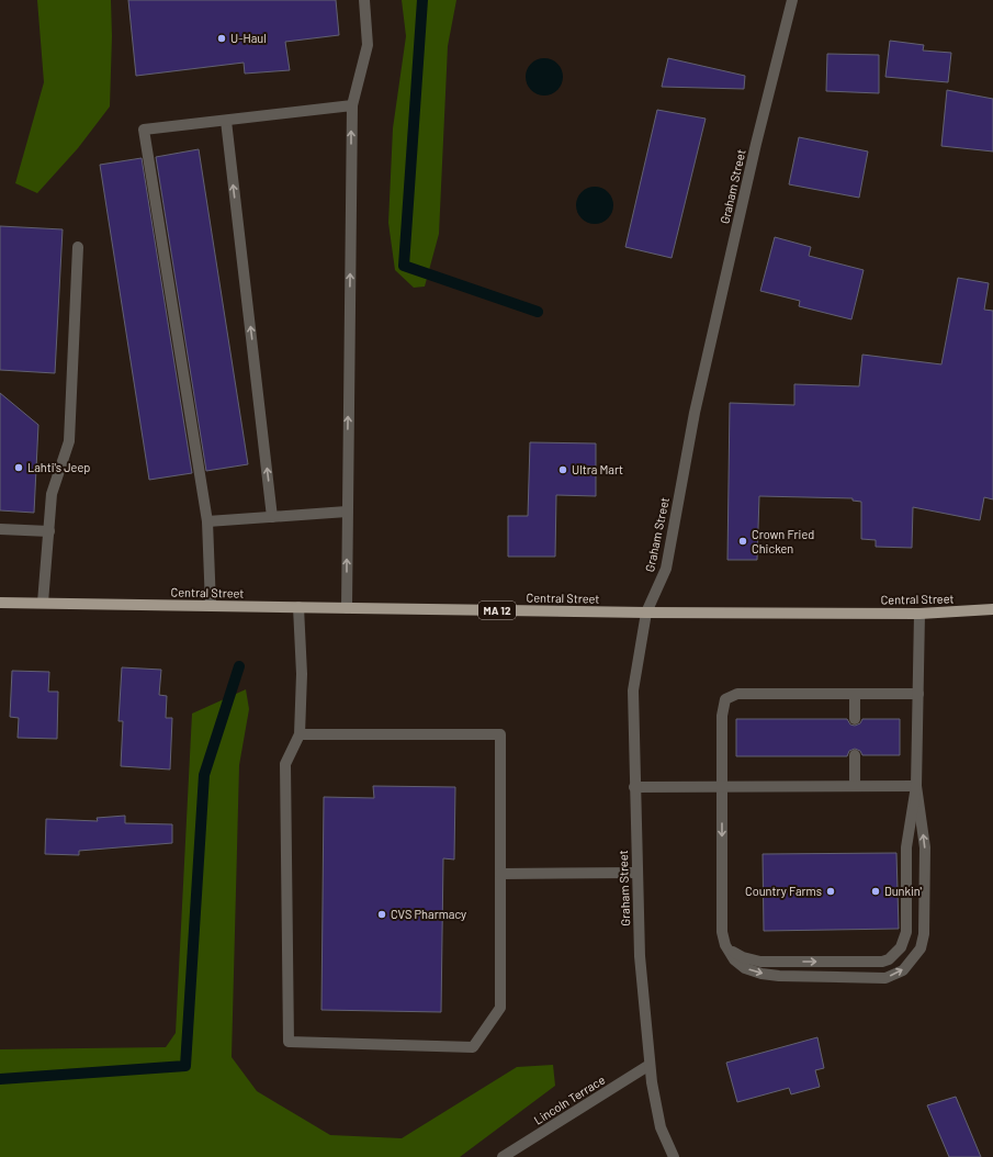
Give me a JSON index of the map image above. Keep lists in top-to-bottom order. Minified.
{"streets":{"main road":["Central Street","MA 12"],"street":["Graham Street","Lincoln Terrace"]},"crossings":[["Graham Street","Central Street"],["Graham Street","Lincoln Terrace"]],"places":["U-Haul","Lahti's Jeep","Ultra Mart","Crown Fried Chicken","Country Farms","Dunkin'","CVS Pharmacy"]}
